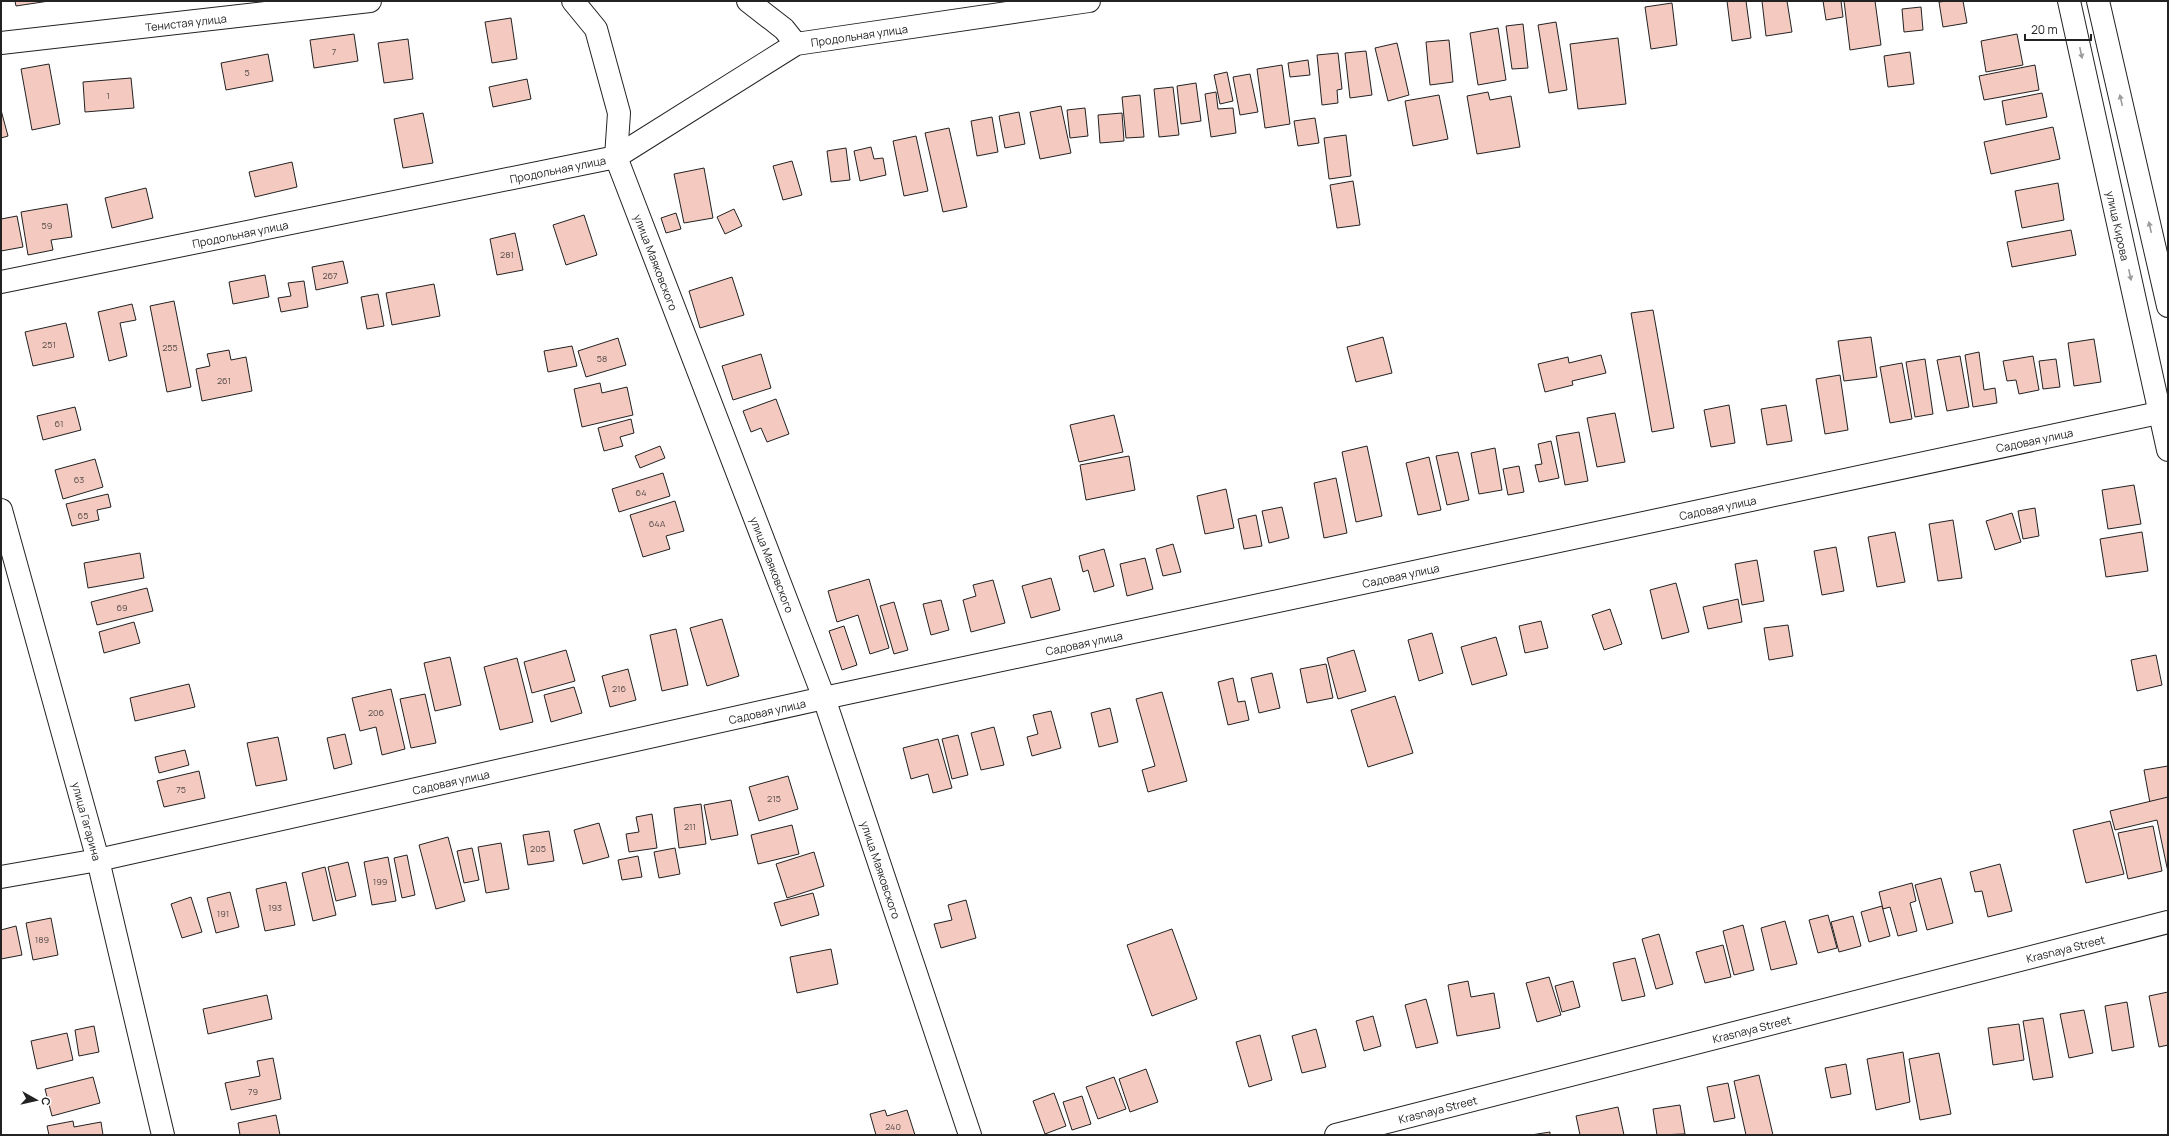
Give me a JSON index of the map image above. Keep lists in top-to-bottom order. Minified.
{"streets":{"street":["Тенистая улица","Продольная улица","улица Кирова","улица Маяковского","Садовая улица","улица Гагарина","Krasnaya Street"]},"crossings":[["Продольная улица","улица Маяковского"],["улица Кирова","Садовая улица"],["улица Маяковского","Садовая улица"],["Садовая улица","улица Гагарина"]],"house_numbers":["7","5","1","59","281","267","251","255","58","261","61","63","64","65","64А","69","216","206","75","215","211","205","199","193","191","189","79","240"],"scale_bar":"20 m","north":"right"}
